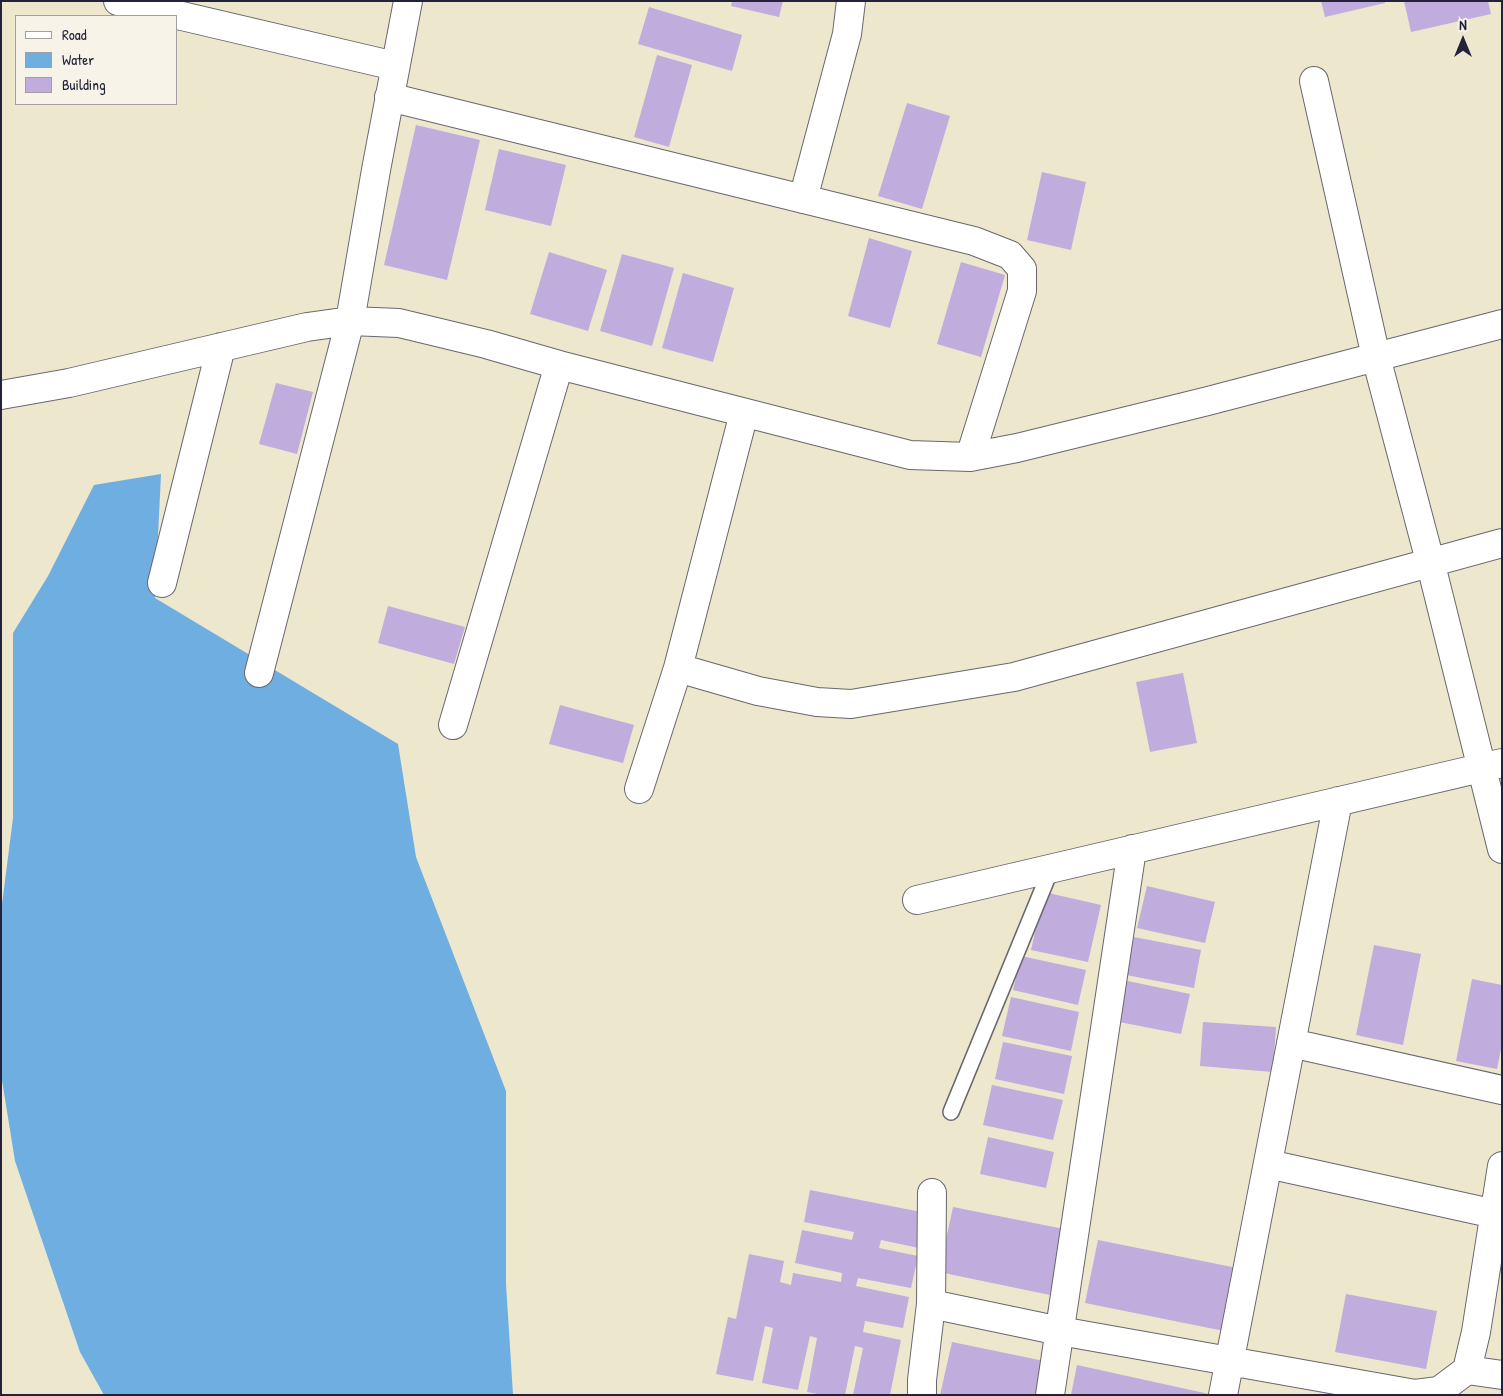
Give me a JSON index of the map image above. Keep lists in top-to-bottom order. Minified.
{"legend":["Road","Water","Building"],"north":"top"}
